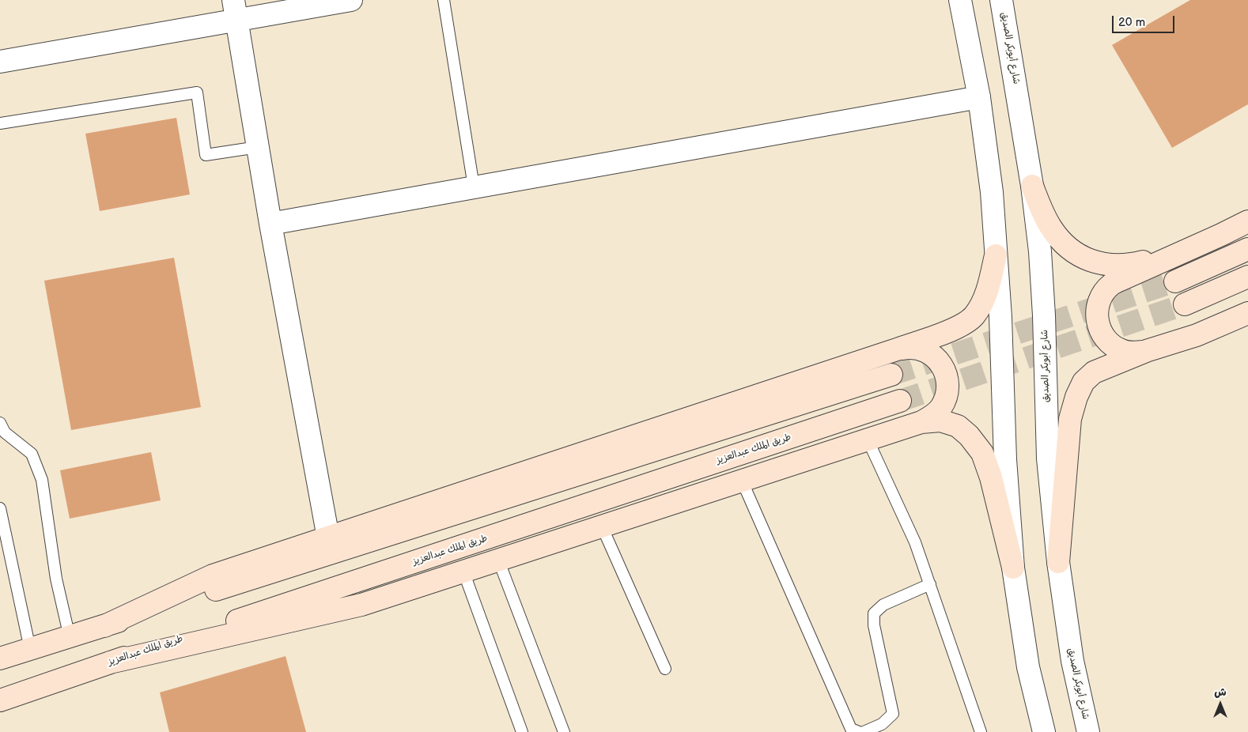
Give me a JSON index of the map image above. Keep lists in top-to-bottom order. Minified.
{"streets":{"main road":["طريق الملك عبدالعزيز"],"street":["شارع أبوبكر الصديق"]},"scale_bar":"20 m","north":"top"}
